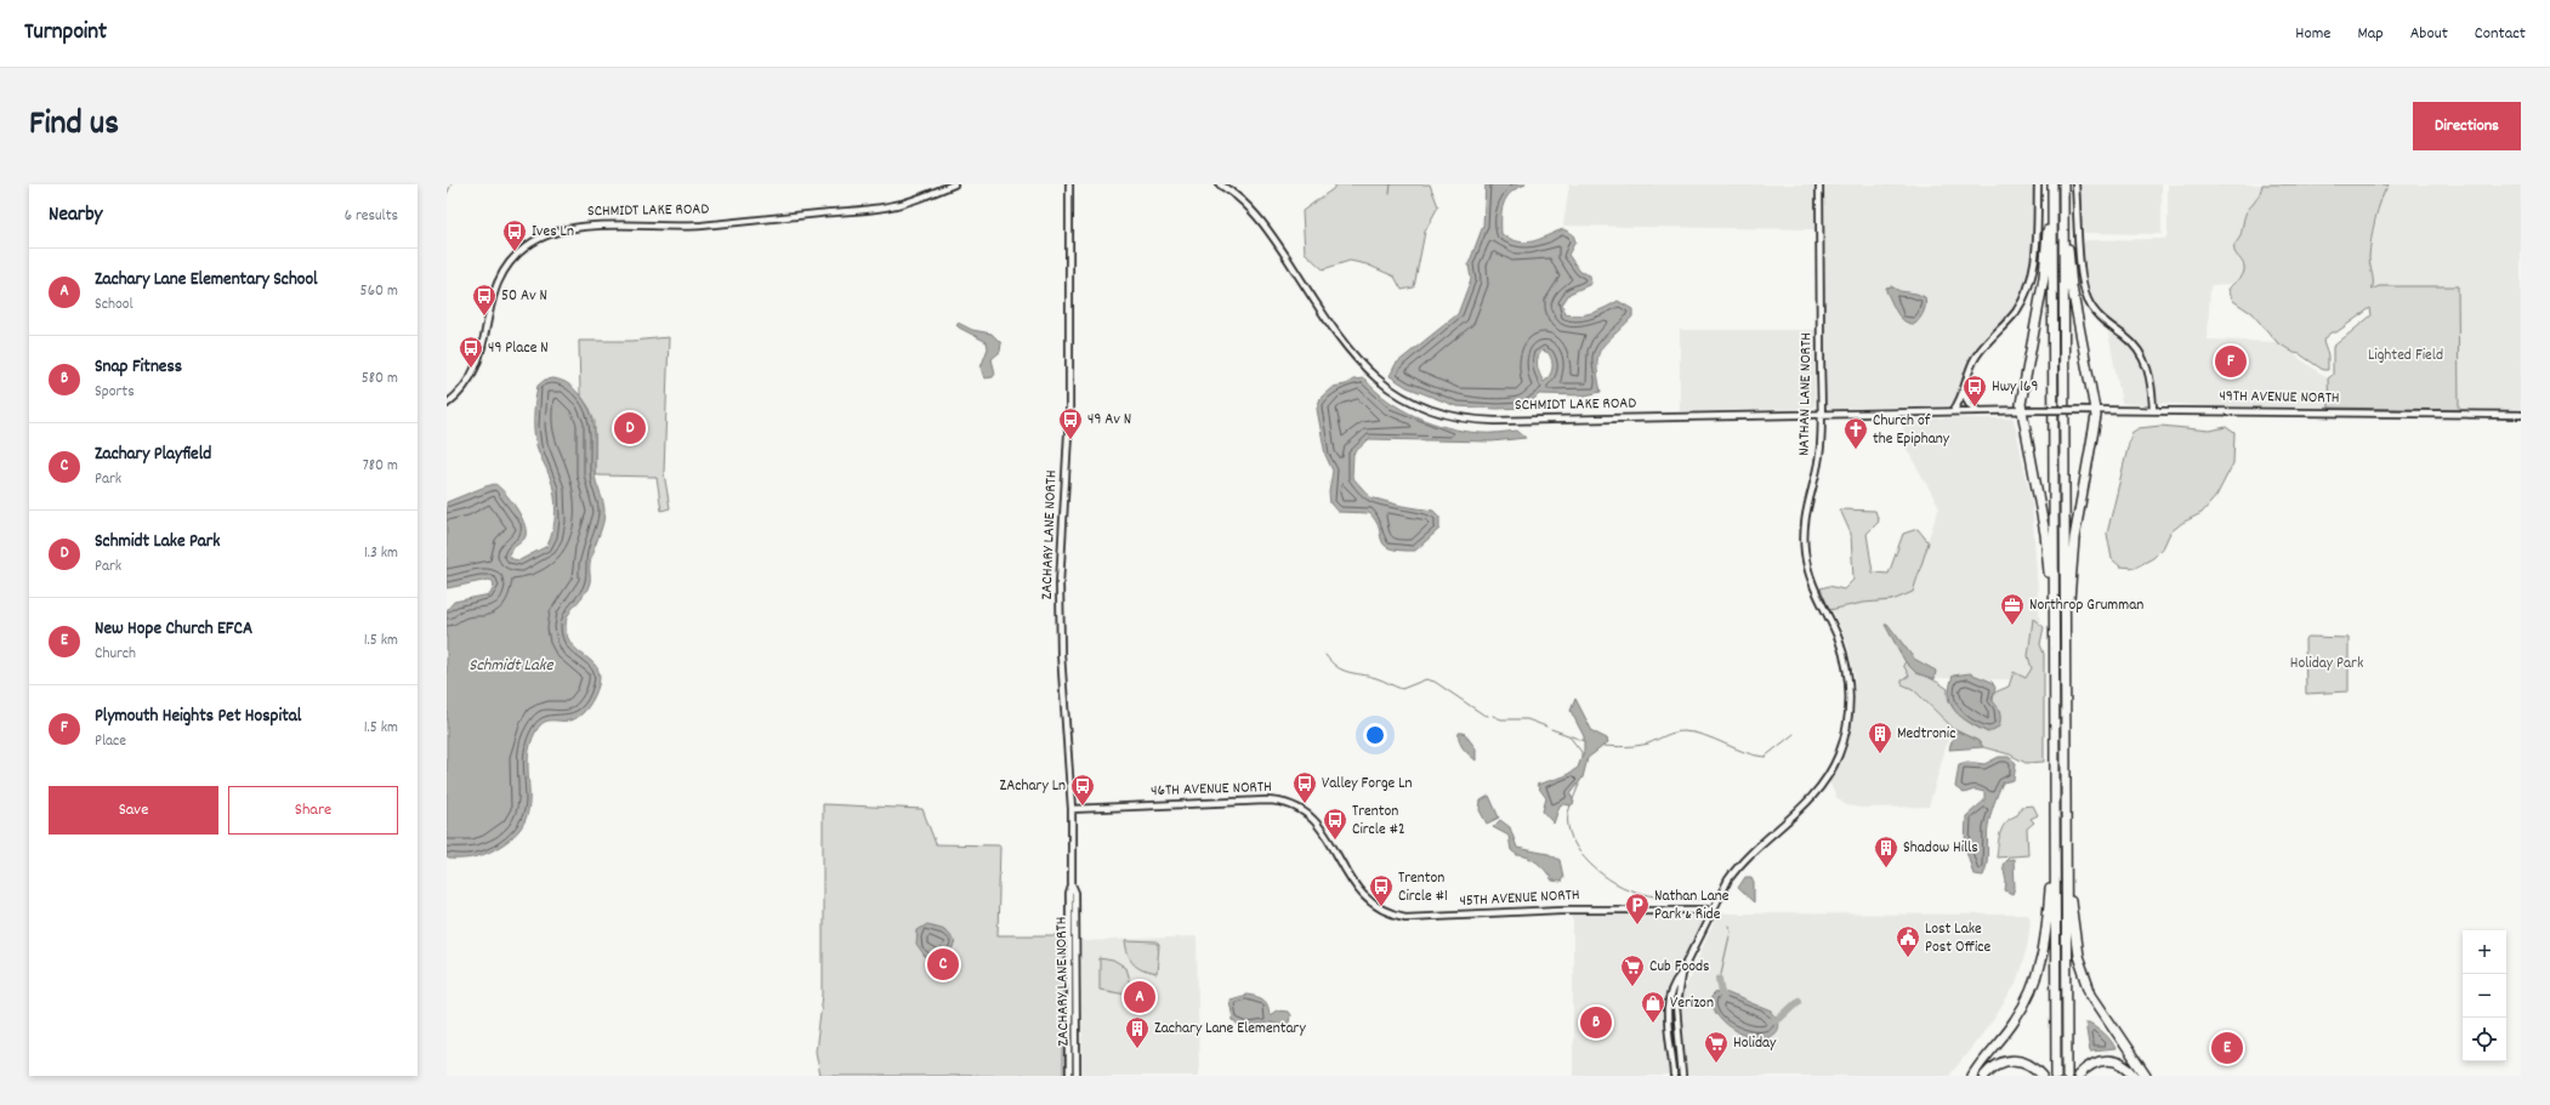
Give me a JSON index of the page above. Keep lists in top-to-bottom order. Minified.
{"streets":{"street":["SCHMIDT LAKE ROAD","NATHAN LANE NORTH","49TH AVENUE NORTH","ZACHARY LANE NORTH","46TH AVENUE NORTH","45TH AVENUE NORTH"]},"crossings":[["SCHMIDT LAKE ROAD","NATHAN LANE NORTH"],["SCHMIDT LAKE ROAD","49TH AVENUE NORTH"],["NATHAN LANE NORTH","45TH AVENUE NORTH"],["ZACHARY LANE NORTH","46TH AVENUE NORTH"],["46TH AVENUE NORTH","45TH AVENUE NORTH"]],"water":["Schmidt Lake"],"parks":["Lighted Field","Holiday Park"],"places":{"bus stop":["Ives Ln","50 Av N","49 Place N","Hwy 169","49 Av N","Valley Forge Ln","ZAchary Ln","Trenton Circle #2","Trenton Circle #1"],"church":["Church of the Epiphany"],"office":["Northrop Grumman"],"building":["Medtronic","Shadow Hills","Zachary Lane Elementary"],"parking":["Nathan Lane Park & Ride"],"public building":["Lost Lake Post Office"],"supermarket":["Cub Foods","Holiday"],"shop":["Verizon"]},"page":{"header":"Turnpoint","nav":["Home","Map","About","Contact"],"title":"Find us","buttons":["Directions",["Save","Share"]],"heading":["Nearby","6 results"],"list":[{"mark":"A","name":"Zachary Lane Elementary School","note":"School","value":"560 m"},{"mark":"B","name":"Snap Fitness","note":"Sports","value":"580 m"},{"mark":"C","name":"Zachary Playfield","note":"Park","value":"780 m"},{"mark":"D","name":"Schmidt Lake Park","note":"Park","value":"1.3 km"},{"mark":"E","name":"New Hope Church EFCA","note":"Church","value":"1.5 km"},{"mark":"F","name":"Plymouth Heights Pet Hospital","note":"Place","value":"1.5 km"}],"pins":["F","D","C","A","B","E"],"map_buttons":["+","−"]}}
